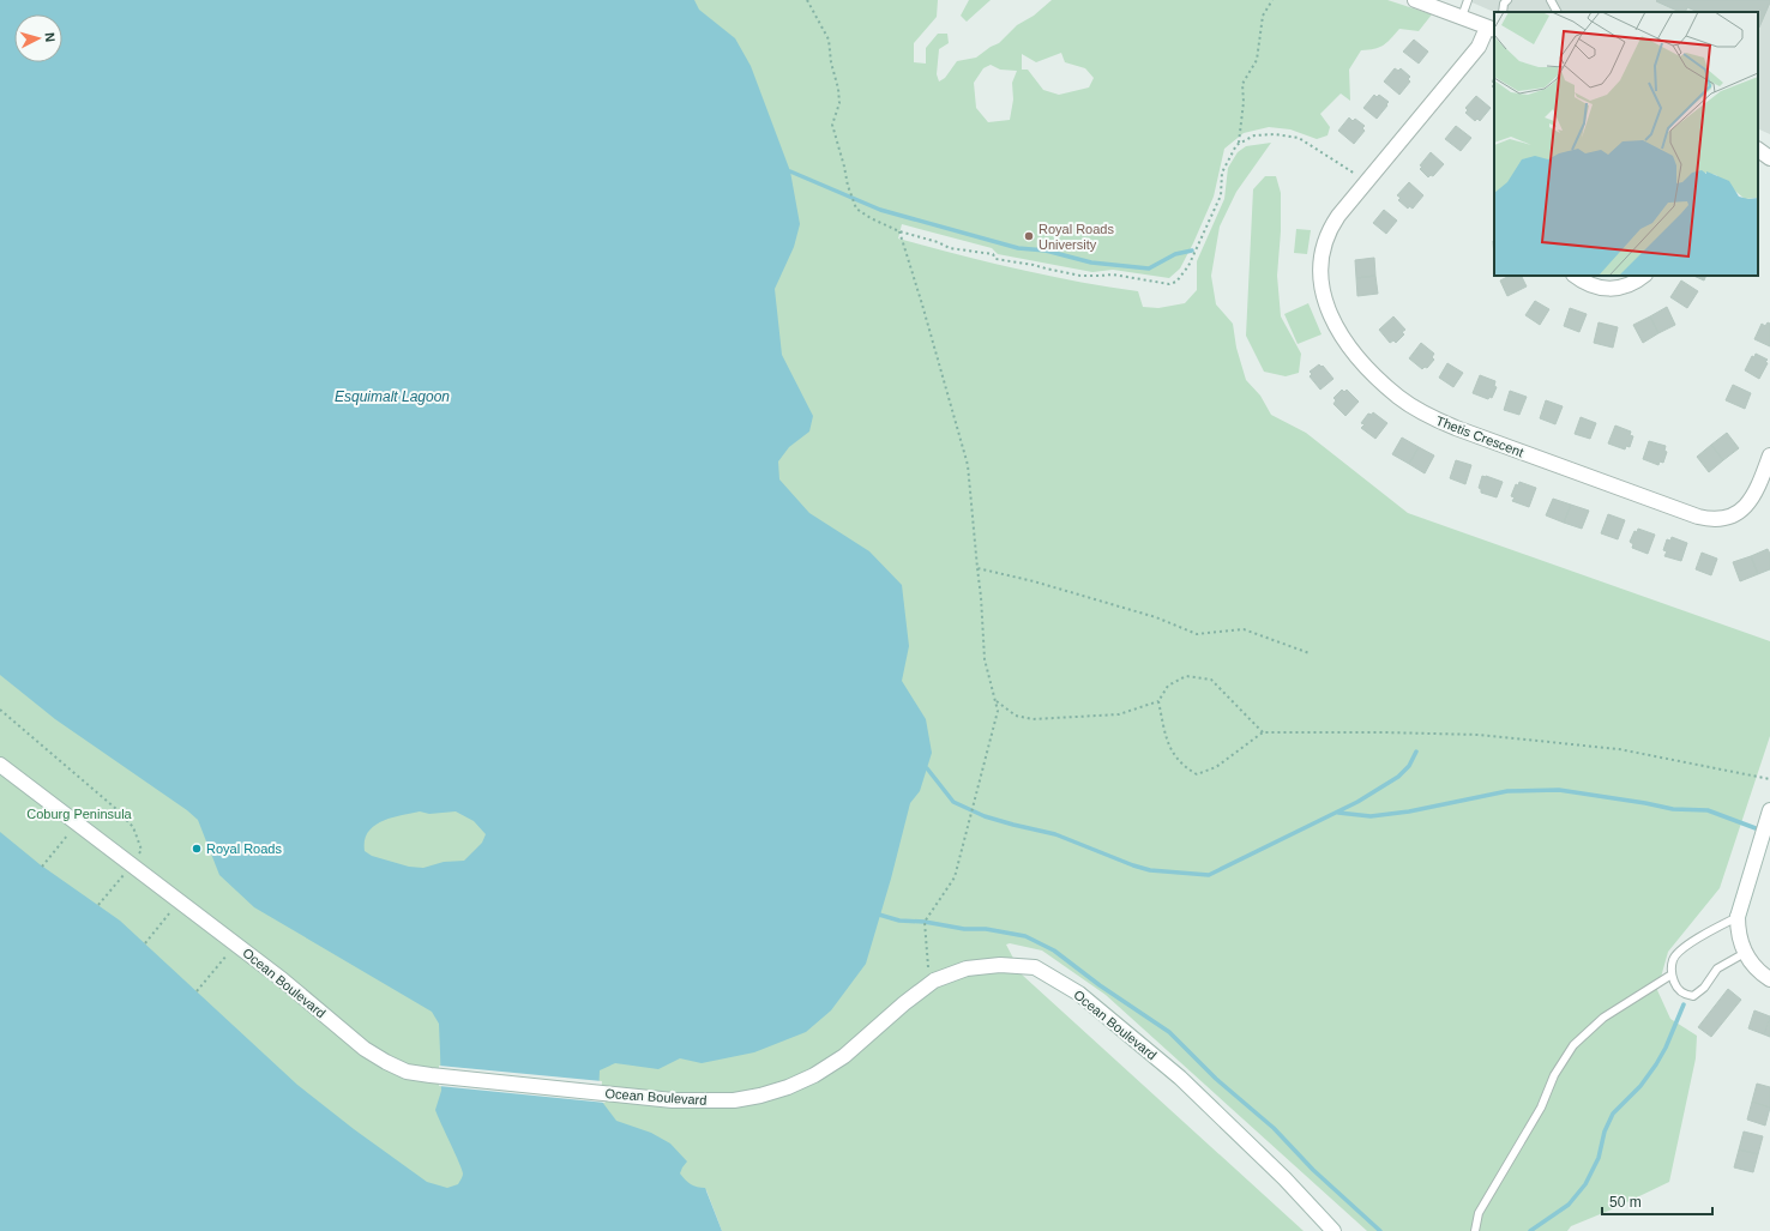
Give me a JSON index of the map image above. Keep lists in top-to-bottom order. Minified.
{"streets":{"street":["Thetis Crescent","Ocean Boulevard"]},"water":["Esquimalt Lagoon"],"parks":["Coburg Peninsula"],"places":["Royal Roads University","Royal Roads"],"scale_bar":"50 m","north":"right"}
